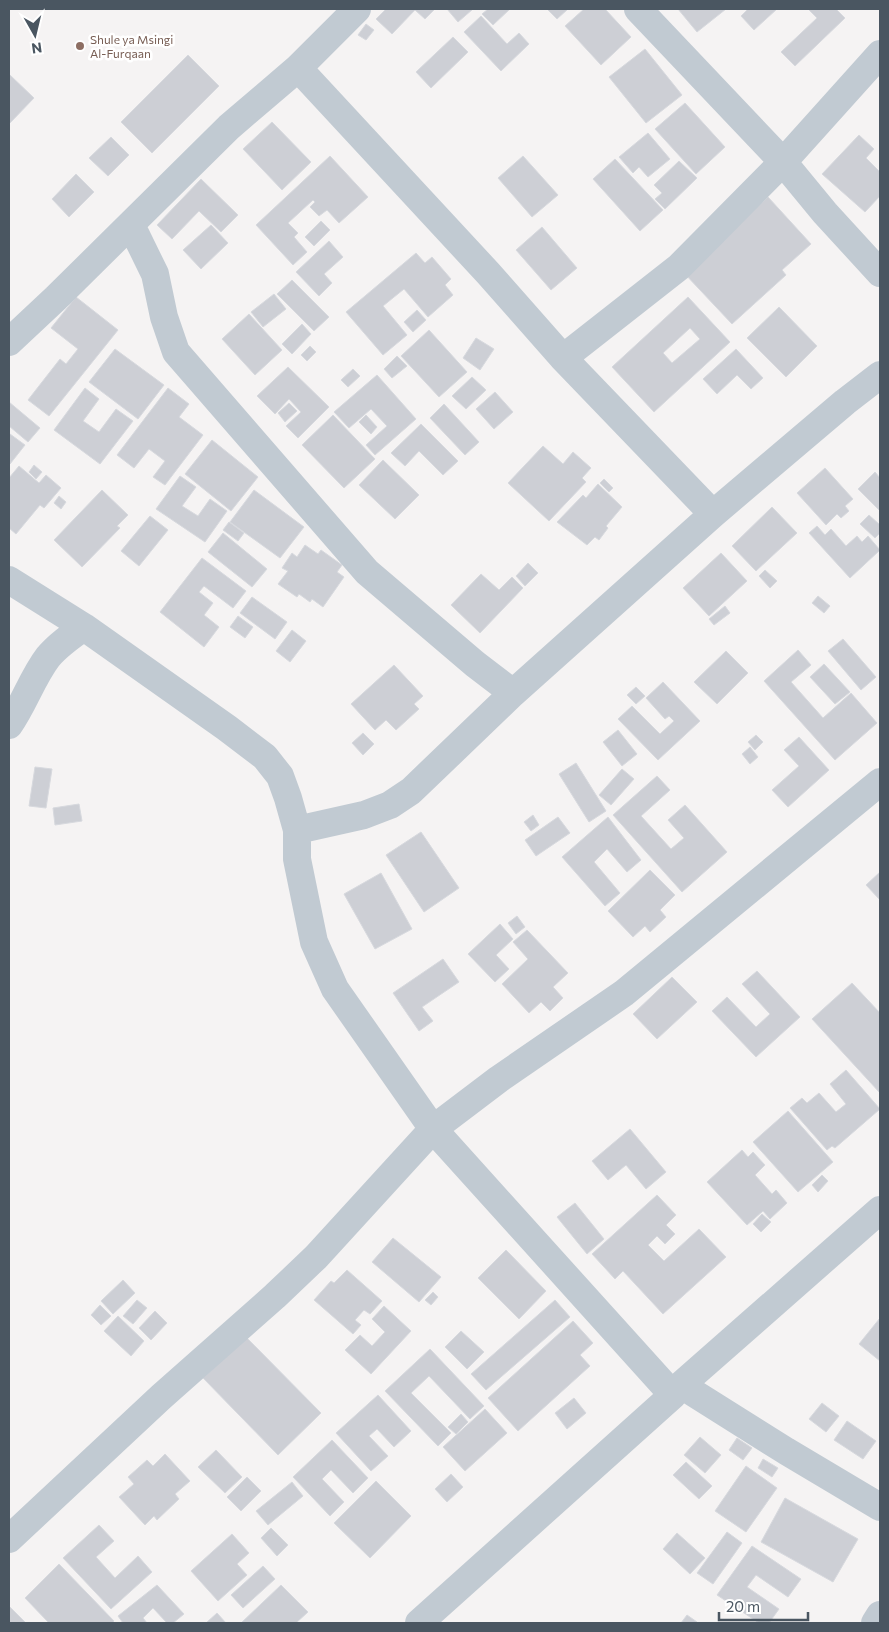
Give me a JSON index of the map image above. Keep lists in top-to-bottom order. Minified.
{"places":["Shule ya Msingi Al-Furqaan"],"scale_bar":"20 m","north":"bottom"}
